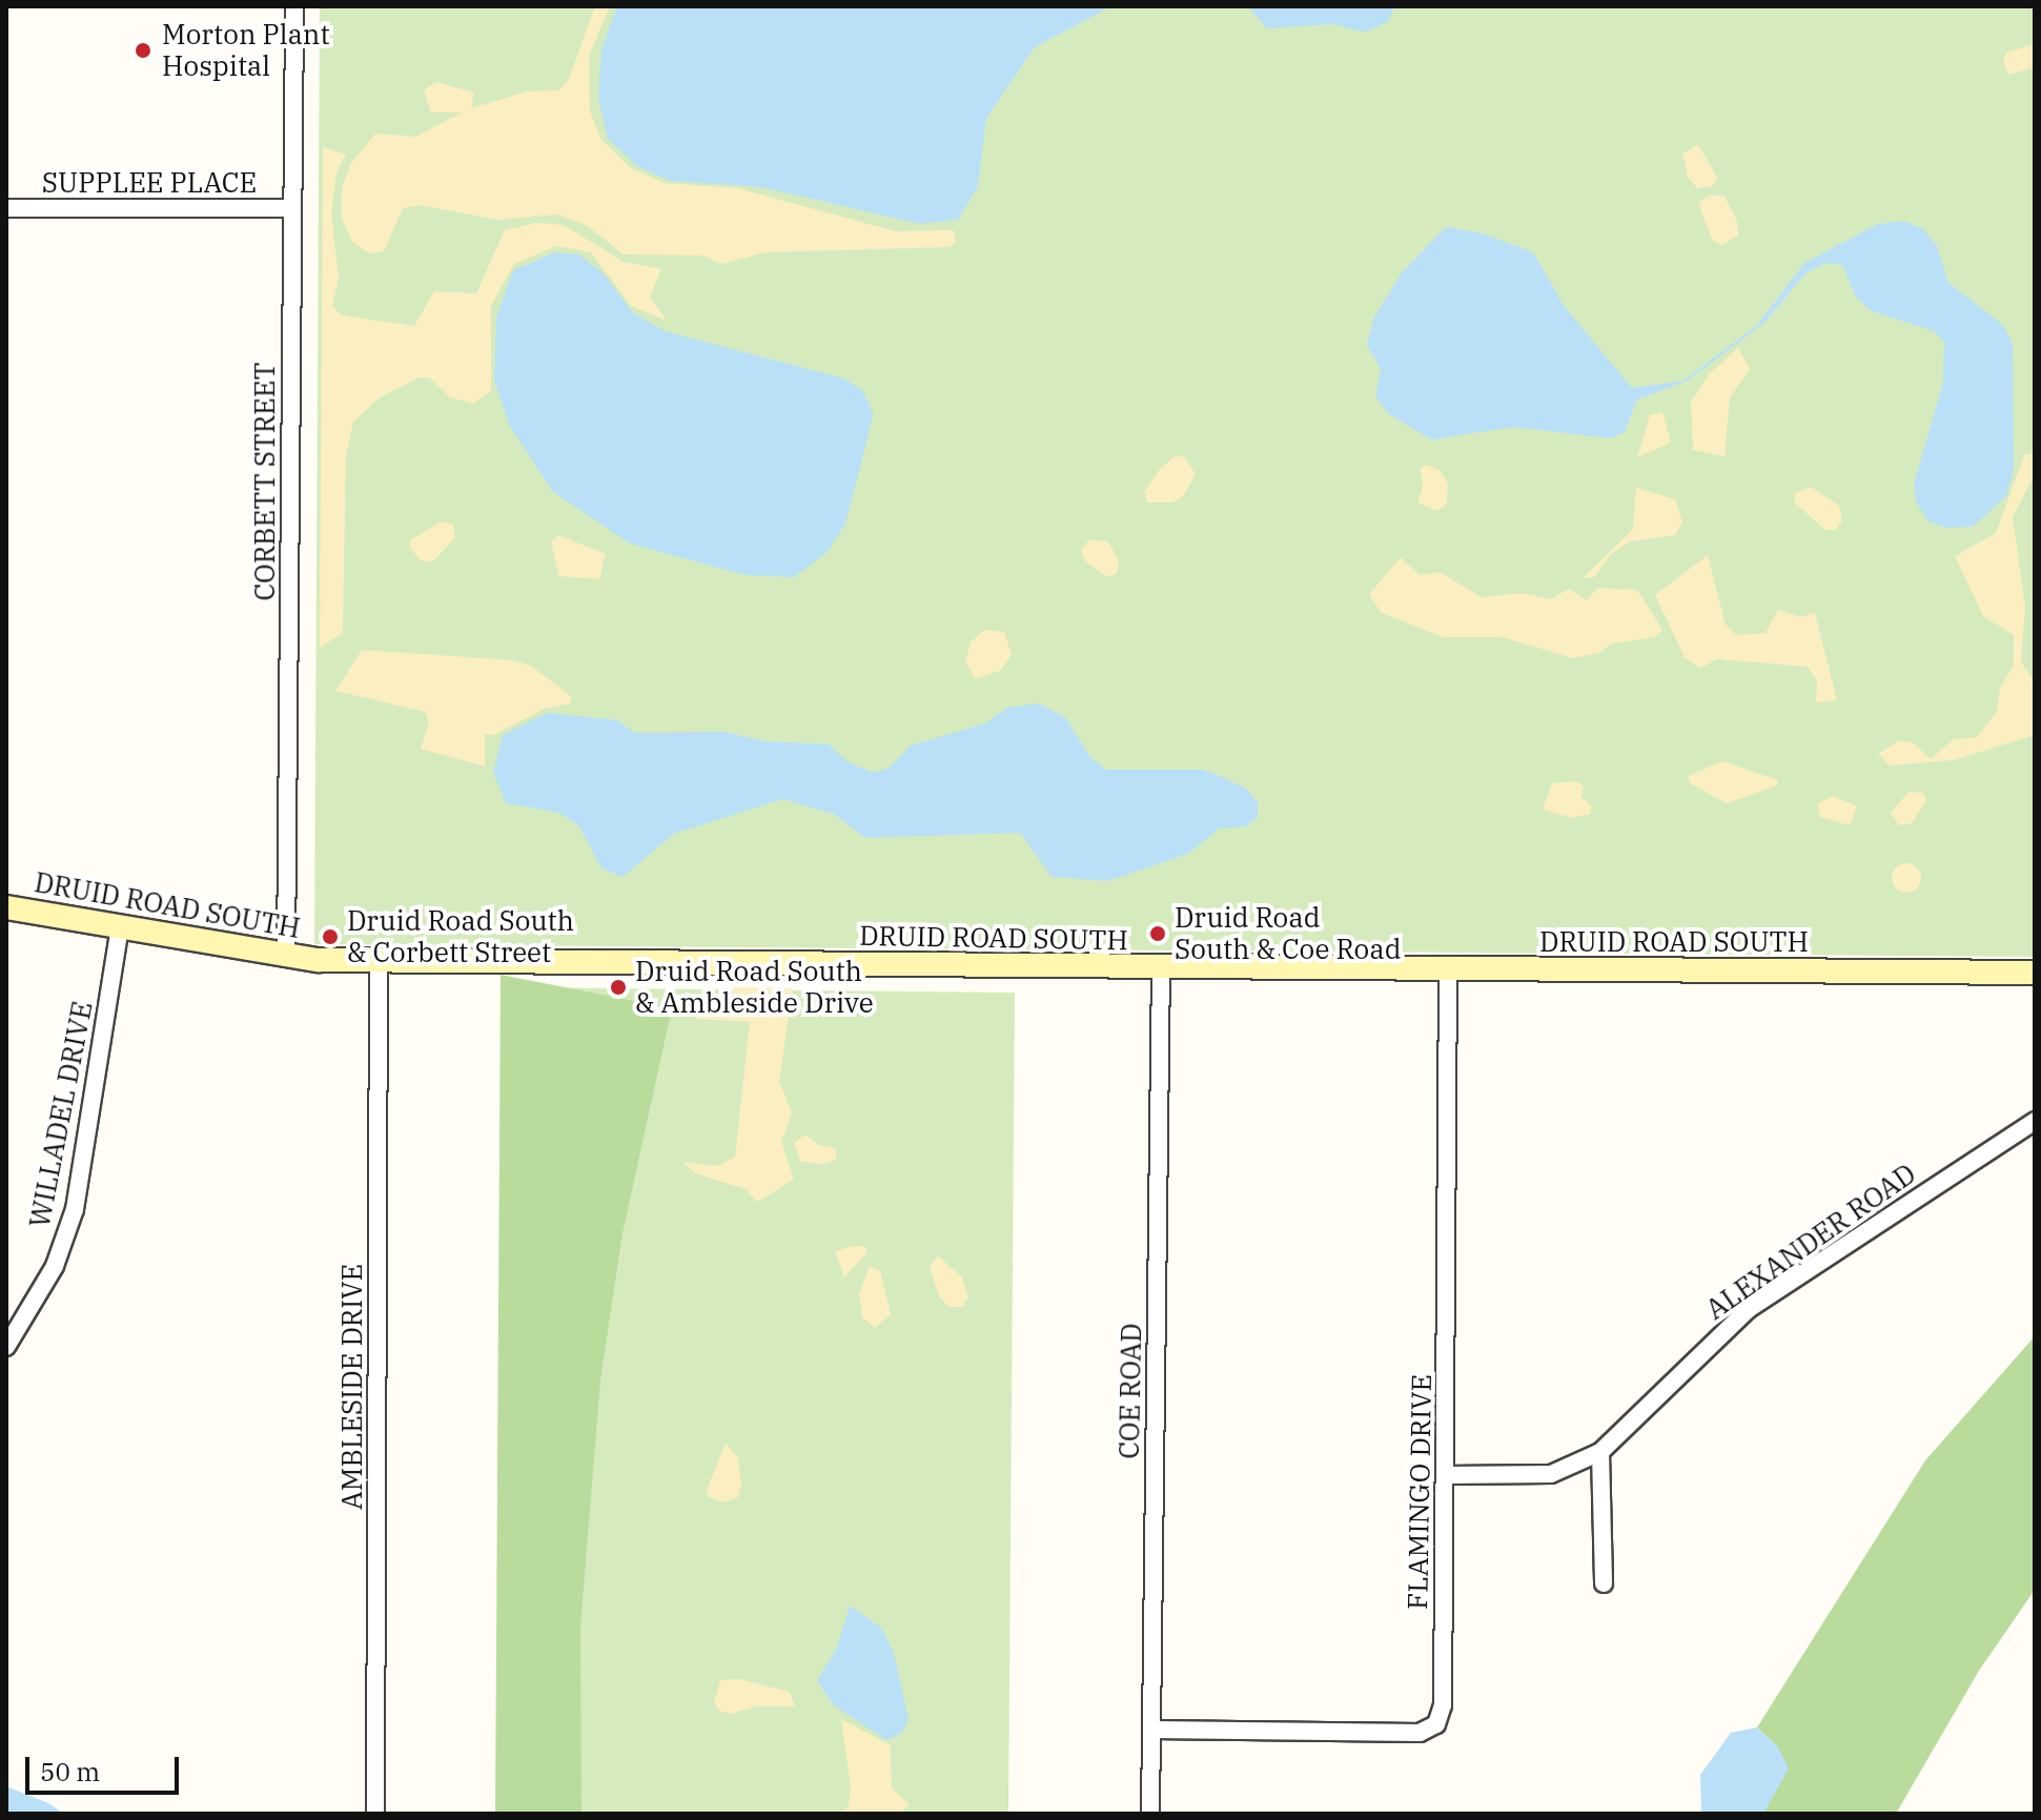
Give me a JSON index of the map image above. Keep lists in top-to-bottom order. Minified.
{"streets":{"street":["SUPPLEE PLACE","CORBETT STREET","DRUID ROAD SOUTH","WILLADEL DRIVE","ALEXANDER ROAD","AMBLESIDE DRIVE","COE ROAD","FLAMINGO DRIVE"]},"crossings":[["SUPPLEE PLACE","CORBETT STREET"],["CORBETT STREET","DRUID ROAD SOUTH"],["DRUID ROAD SOUTH","WILLADEL DRIVE"],["DRUID ROAD SOUTH","AMBLESIDE DRIVE"],["DRUID ROAD SOUTH","COE ROAD"],["DRUID ROAD SOUTH","FLAMINGO DRIVE"],["ALEXANDER ROAD","FLAMINGO DRIVE"],["COE ROAD","FLAMINGO DRIVE"]],"places":["Morton Plant Hospital","Druid Road South & Coe Road","Druid Road South & Corbett Street","Druid Road South & Ambleside Drive"],"scale_bar":"50 m"}
